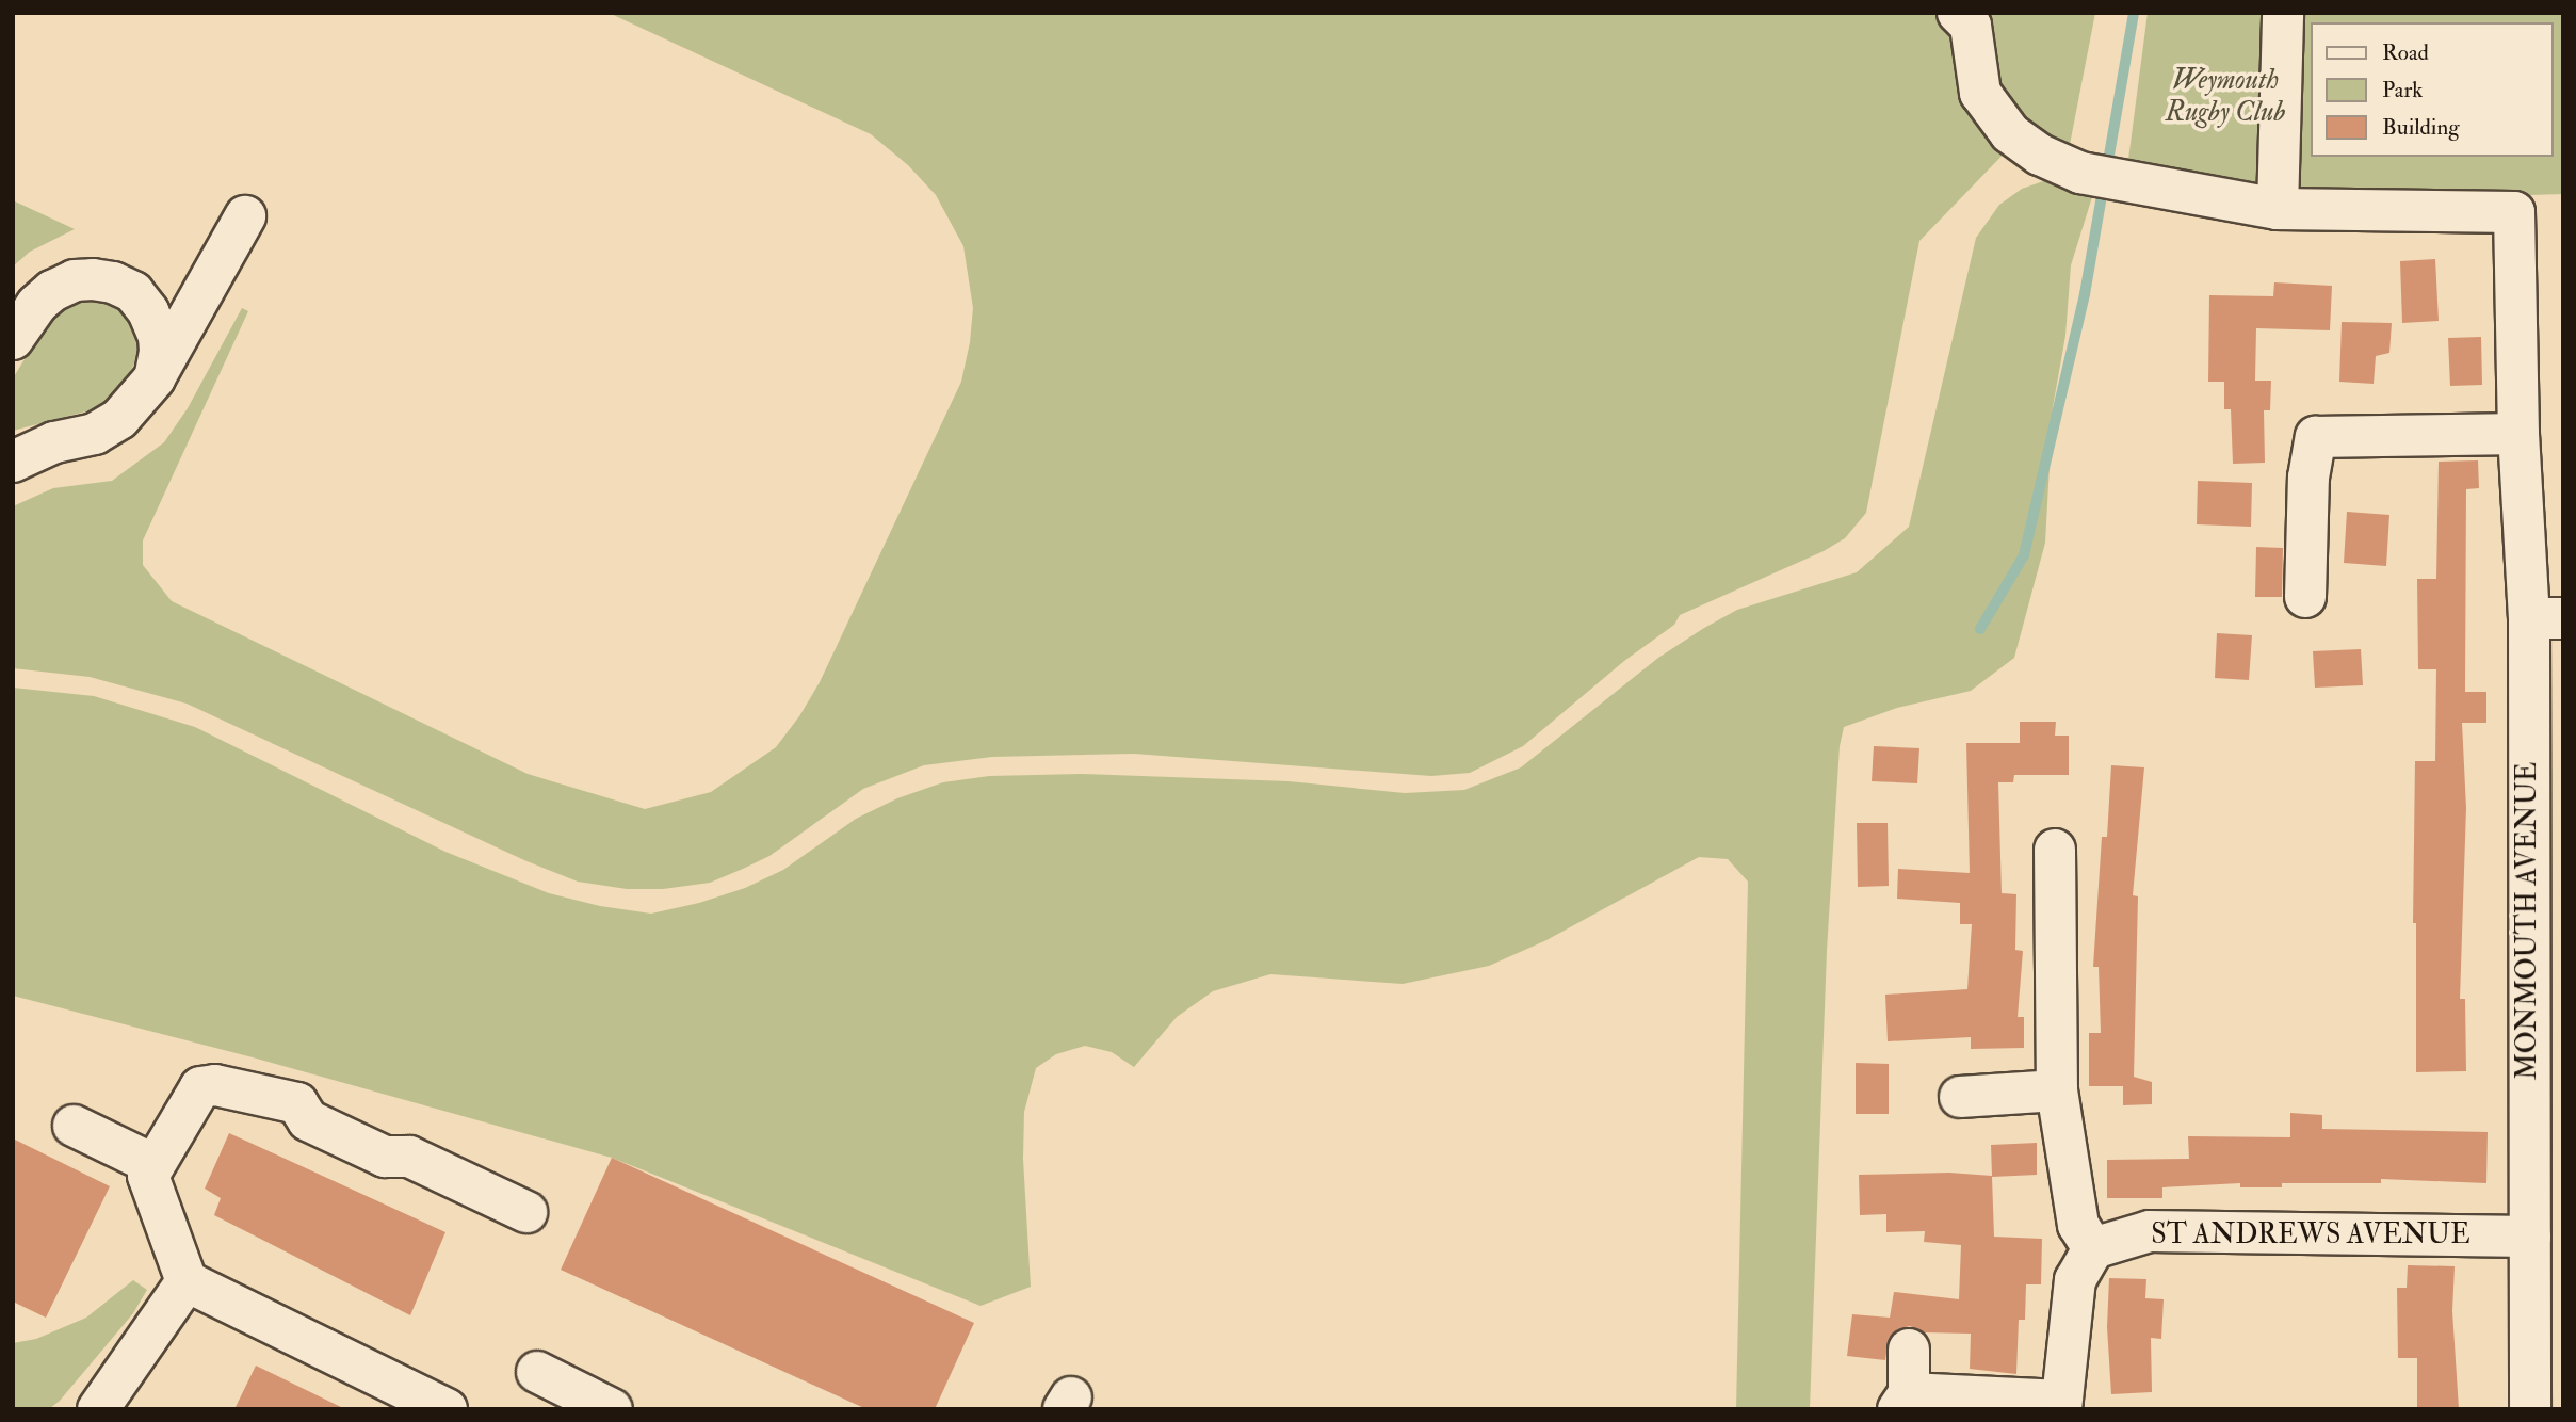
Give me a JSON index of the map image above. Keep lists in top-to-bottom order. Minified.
{"streets":{"street":["MONMOUTH AVENUE","ST ANDREWS AVENUE"]},"crossings":[["MONMOUTH AVENUE","ST ANDREWS AVENUE"]],"parks":["Weymouth Rugby Club"],"legend":["Road","Park","Building"]}
